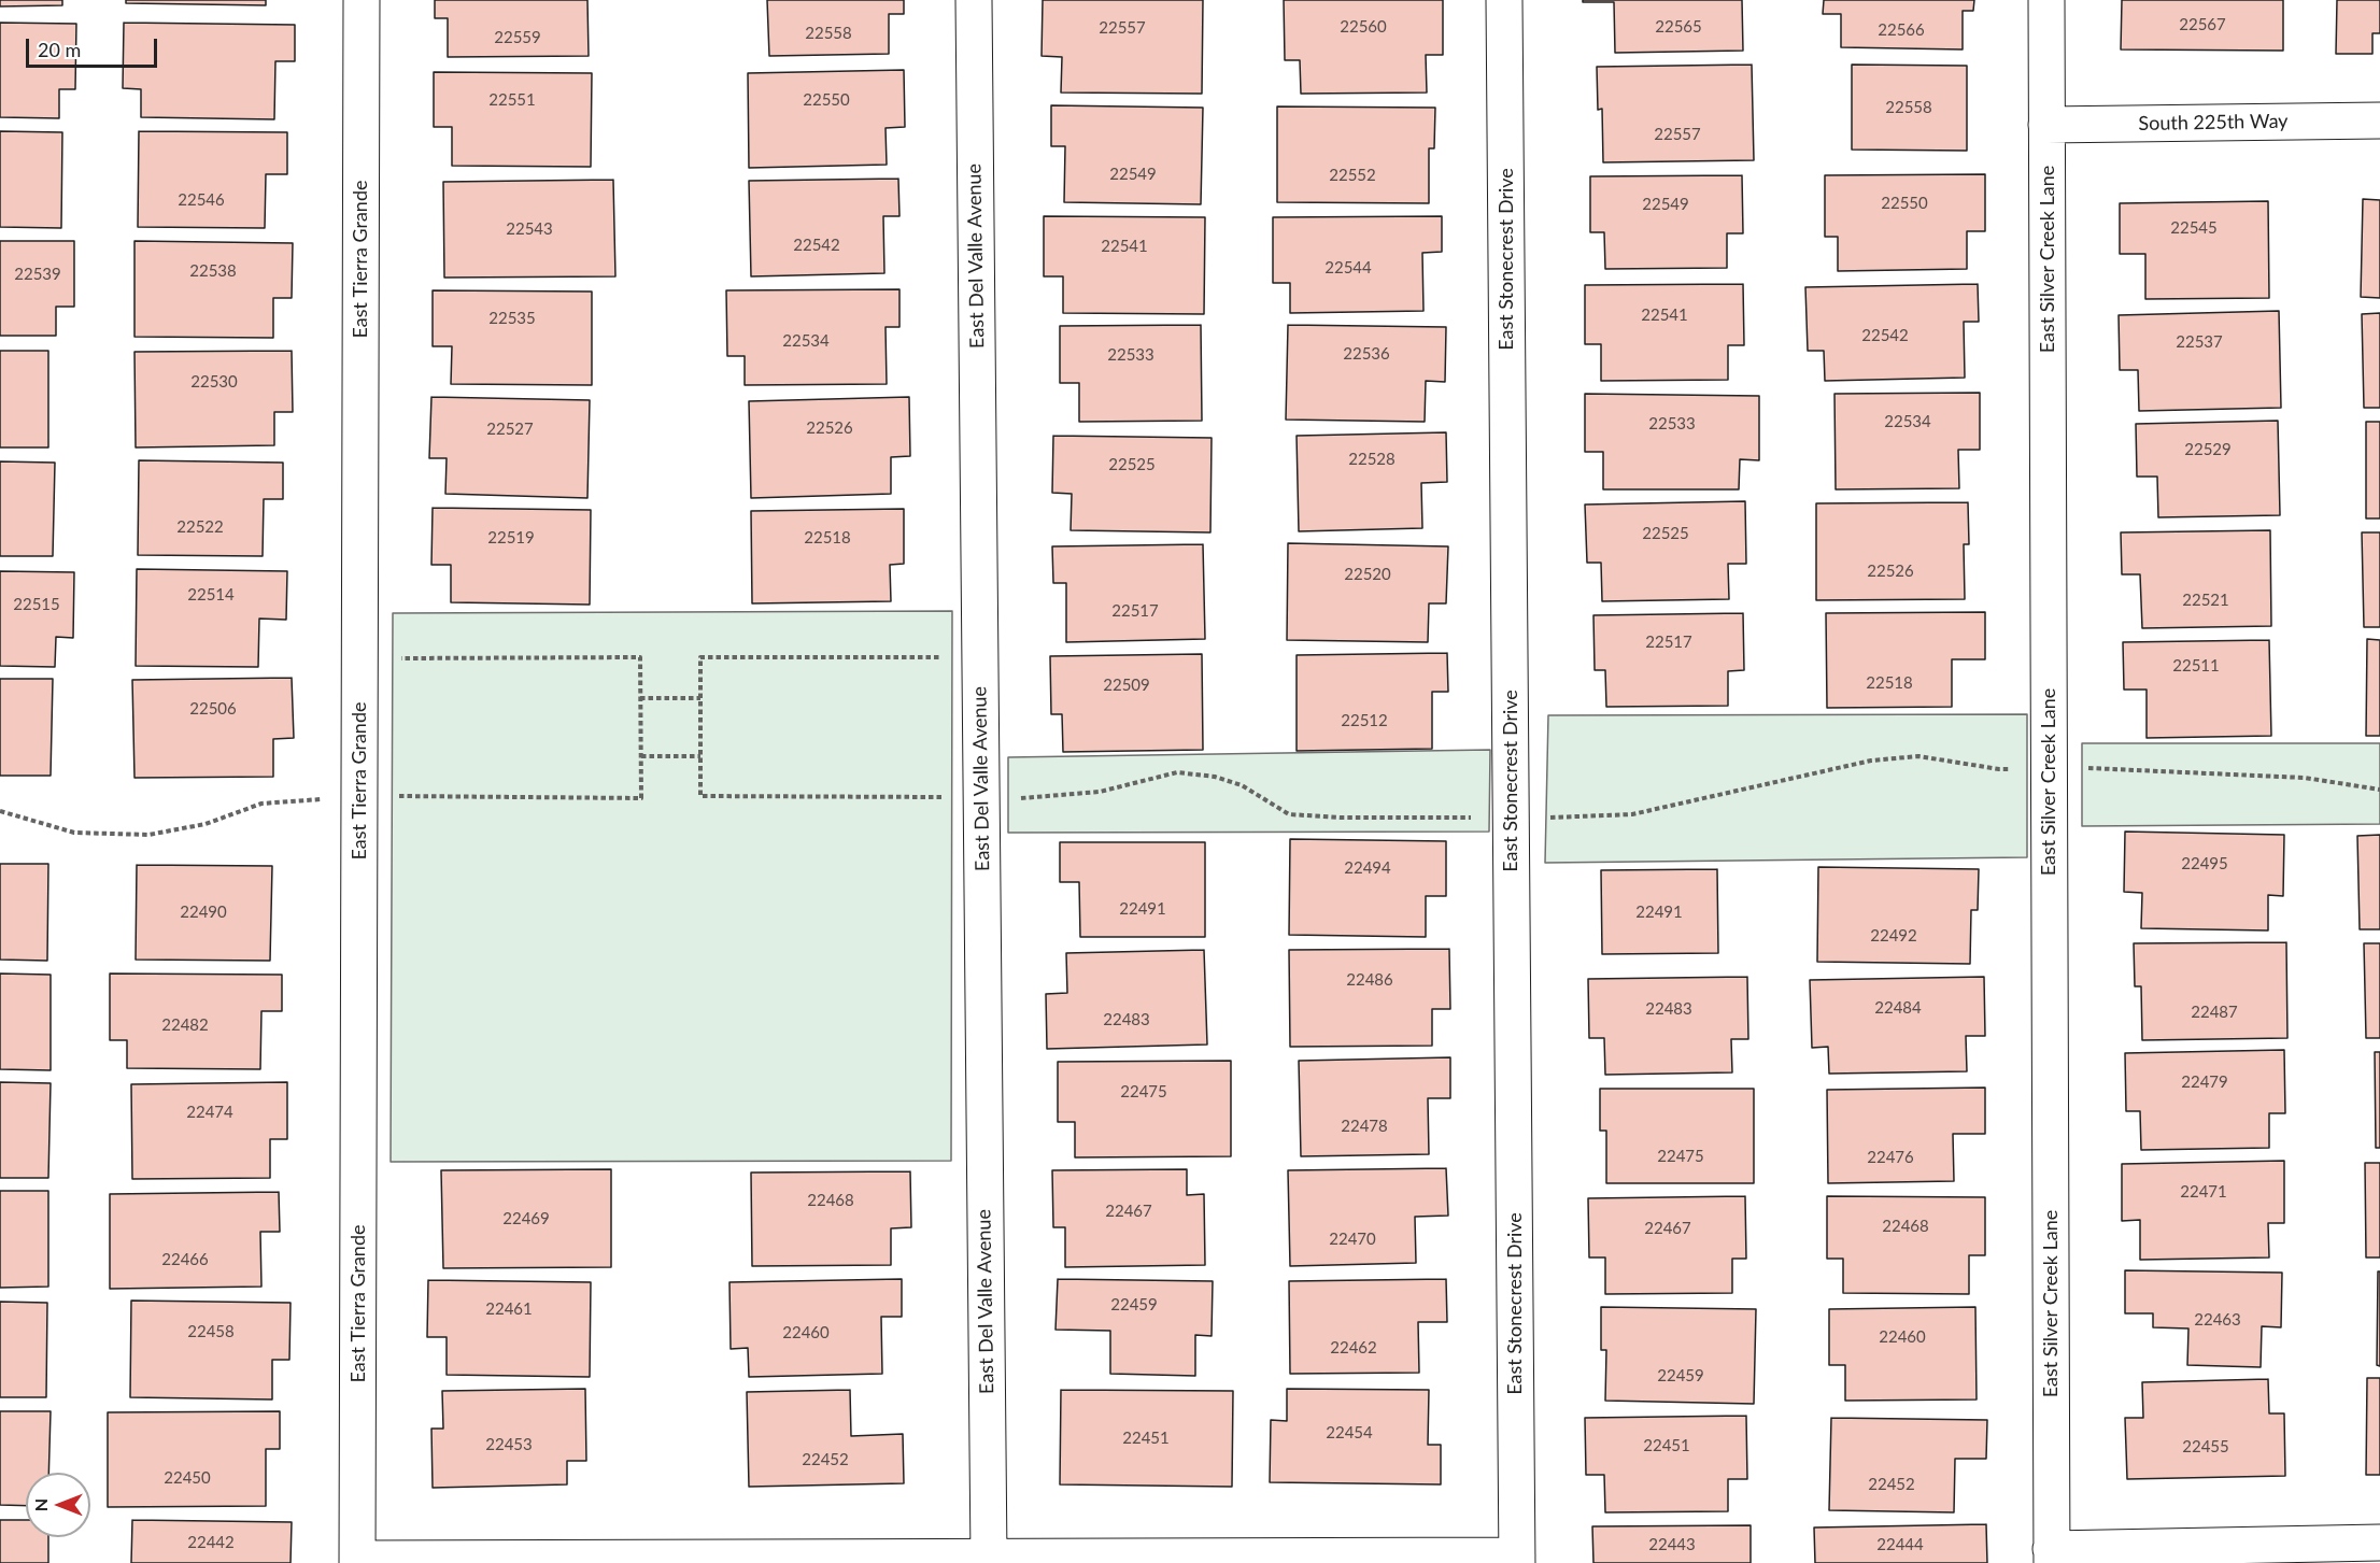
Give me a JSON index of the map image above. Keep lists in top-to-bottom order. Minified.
{"streets":{"street":["South 225th Way","East Del Valle Avenue","East Tierra Grande","East Stonecrest Drive","East Silver Creek Lane"]},"crossings":[["South 225th Way","East Silver Creek Lane"]],"house_numbers":["22567","22560","22565","22557","22566","22558","22559","22551","22550","22558","22557","22549","22552","22546","22550","22549","22545","22543","22542","22541","22544","22538","22539","22541","22535","22542","22534","22537","22536","22533","22530","22534","22533","22526","22527","22529","22528","22525","22522","22525","22519","22518","22526","22520","22514","22521","22515","22517","22517","22511","22518","22509","22506","22512","22495","22494","22491","22490","22491","22492","22486","22484","22483","22487","22483","22482","22479","22475","22474","22478","22475","22476","22471","22468","22467","22469","22468","22467","22470","22466","22459","22461","22463","22458","22460","22460","22462","22459","22454","22451","22453","22451","22455","22452","22450","22452","22442","22443","22444"],"scale_bar":"20 m","north":"left"}
